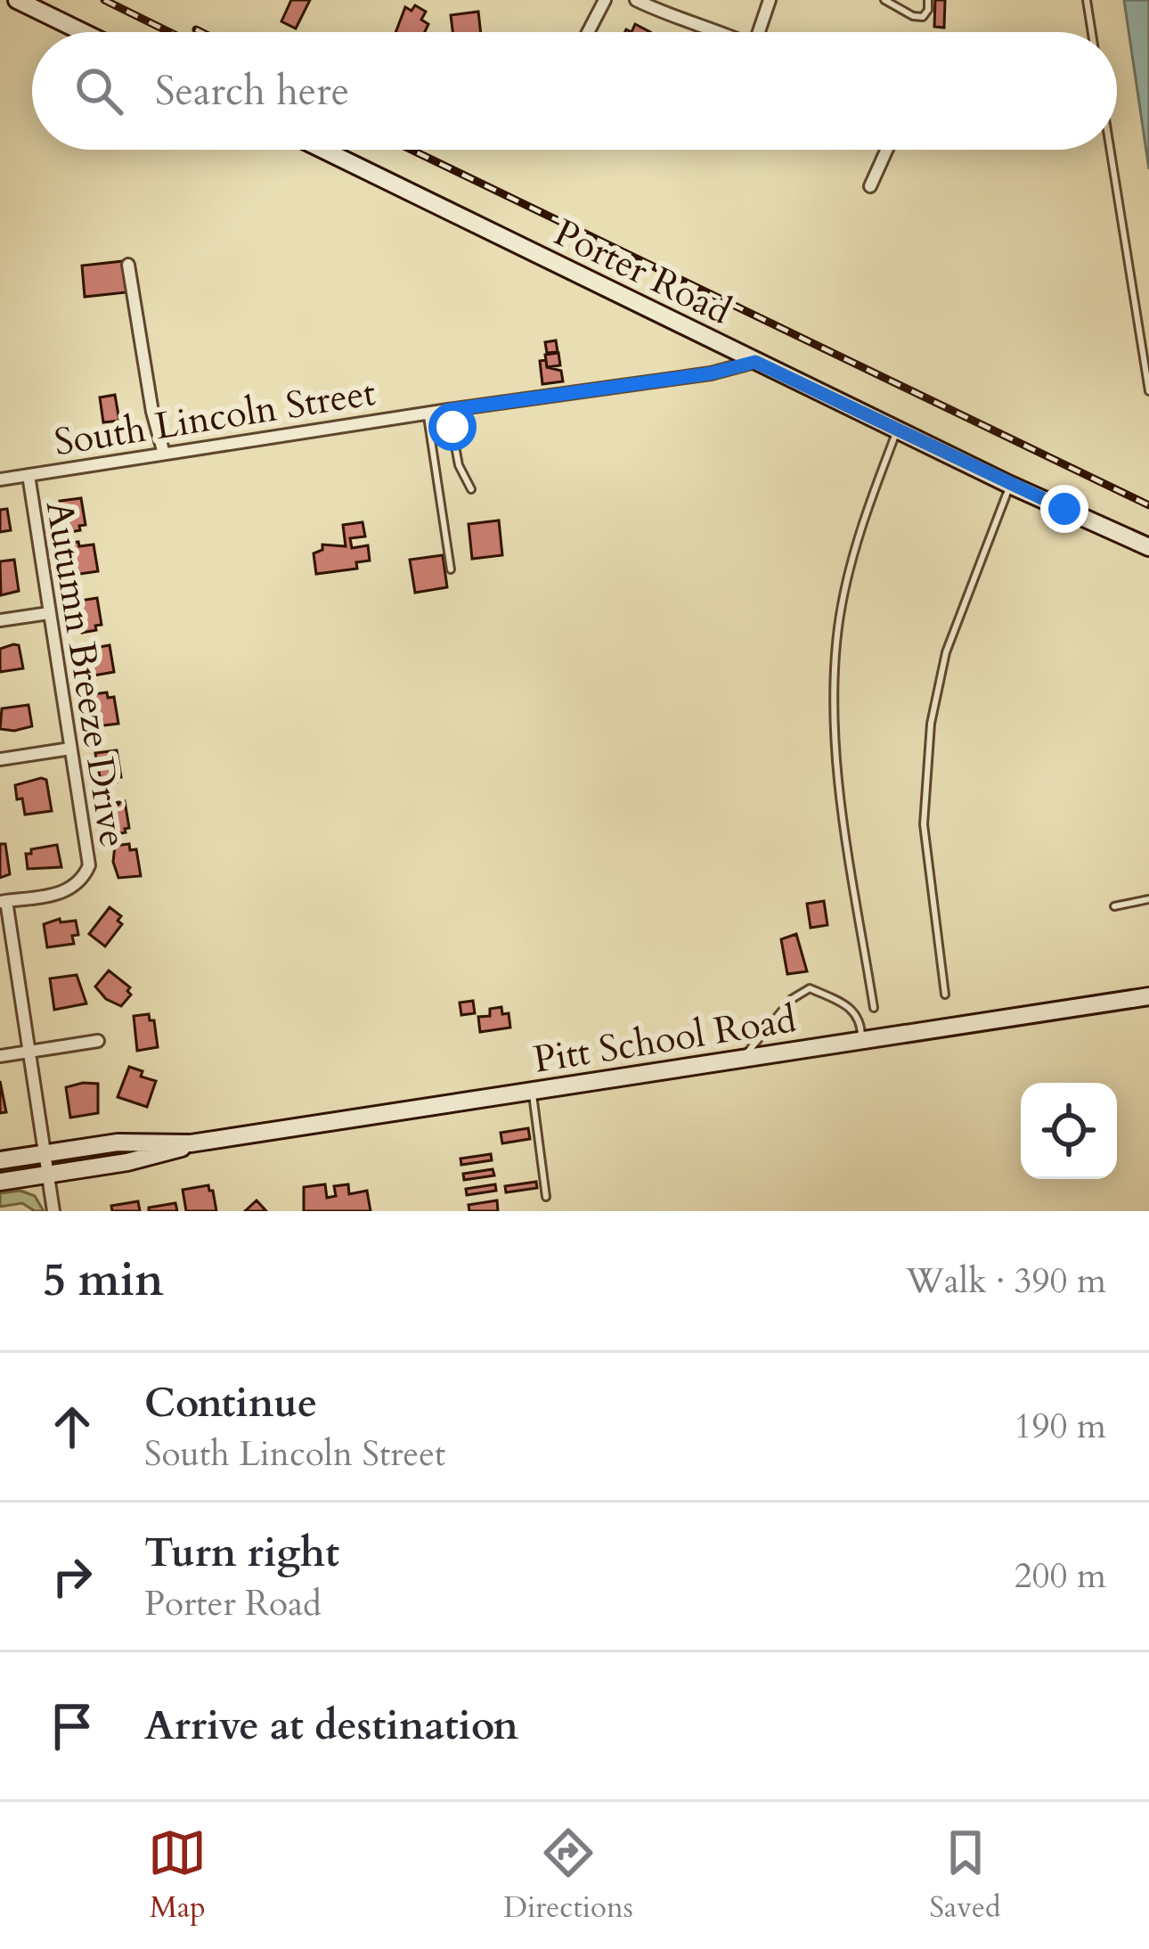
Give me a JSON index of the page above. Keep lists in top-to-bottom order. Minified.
{"streets":{"street":["Porter Road","South Lincoln Street","Autumn Breeze Drive","Pitt School Road"]},"crossings":[["Porter Road","South Lincoln Street"],["South Lincoln Street","Autumn Breeze Drive"]],"page":{"search":"Search here","heading":["5 min","Walk · 390 m"],"list":[["Continue","South Lincoln Street","190 m"],["Turn right","Porter Road","200 m"],"Arrive at destination"],"nav":["Map","Directions","Saved"]}}
